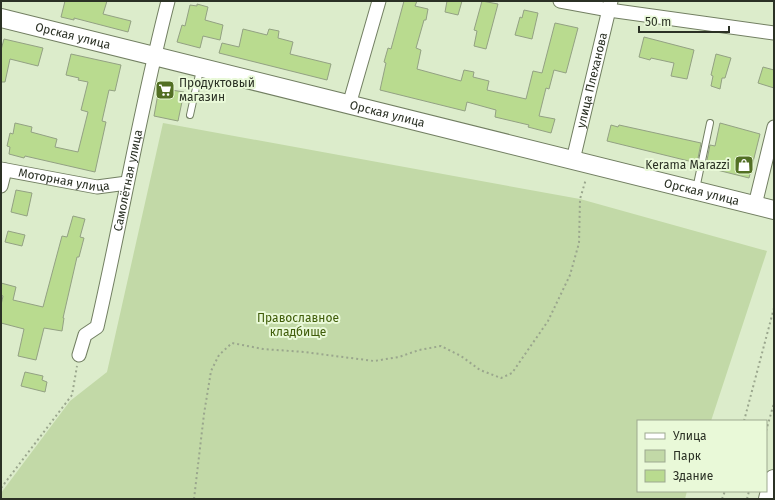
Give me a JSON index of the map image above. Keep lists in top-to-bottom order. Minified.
{"streets":{"main road":["Орская улица"],"street":["улица Плеханова","Моторная улица","Самолётная улица"]},"crossings":[["Орская улица","улица Плеханова"],["Орская улица","Самолётная улица"],["Моторная улица","Самолётная улица"]],"parks":["Православное кладбище"],"places":{"supermarket":["Продуктовый магазин"],"shop":["Kerama Marazzi"]},"legend":["Улица","Парк","Здание"],"scale_bar":"50 m"}
